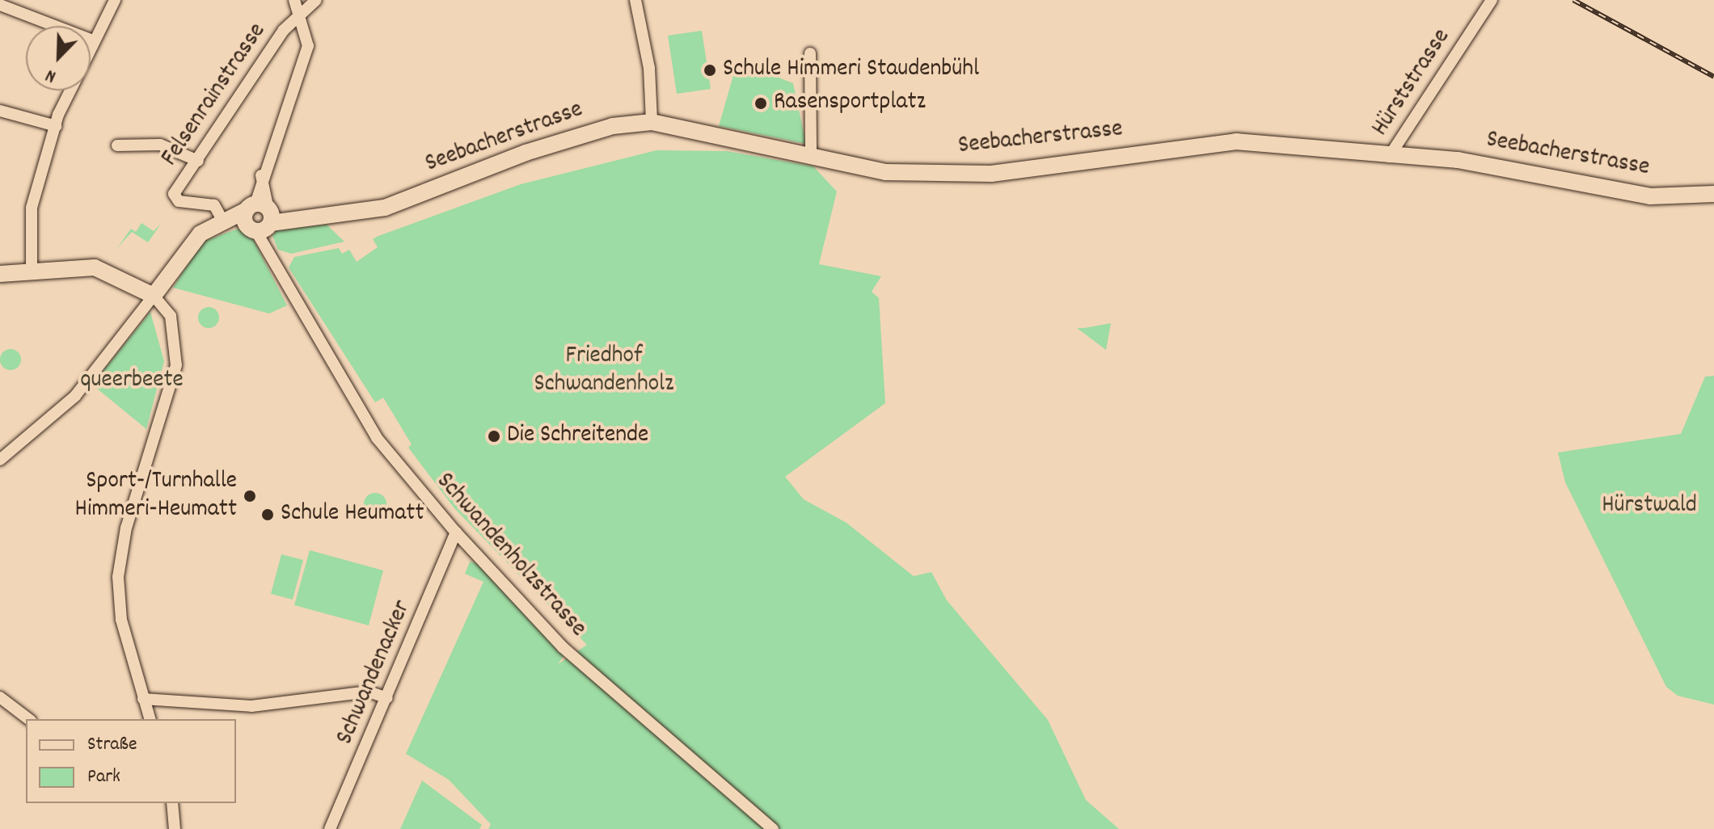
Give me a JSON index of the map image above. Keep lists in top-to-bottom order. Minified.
{"streets":{"street":["Hürststrasse","Felsenrainstrasse","Seebacherstrasse","Schwandenholzstrasse","Schwandenacker"]},"crossings":[["Hürststrasse","Seebacherstrasse"],["Felsenrainstrasse","Seebacherstrasse"],["Felsenrainstrasse","Schwandenholzstrasse"],["Seebacherstrasse","Schwandenholzstrasse"],["Schwandenholzstrasse","Schwandenacker"]],"parks":["Friedhof Schwandenholz","queerbeete","Hürstwald"],"places":["Schule Himmeri Staudenbühl","Rasensportplatz","Die Schreitende","Sport-/Turnhalle Himmeri-Heumatt","Schule Heumatt"],"legend":["Straße","Park"],"north":"bottom left"}
